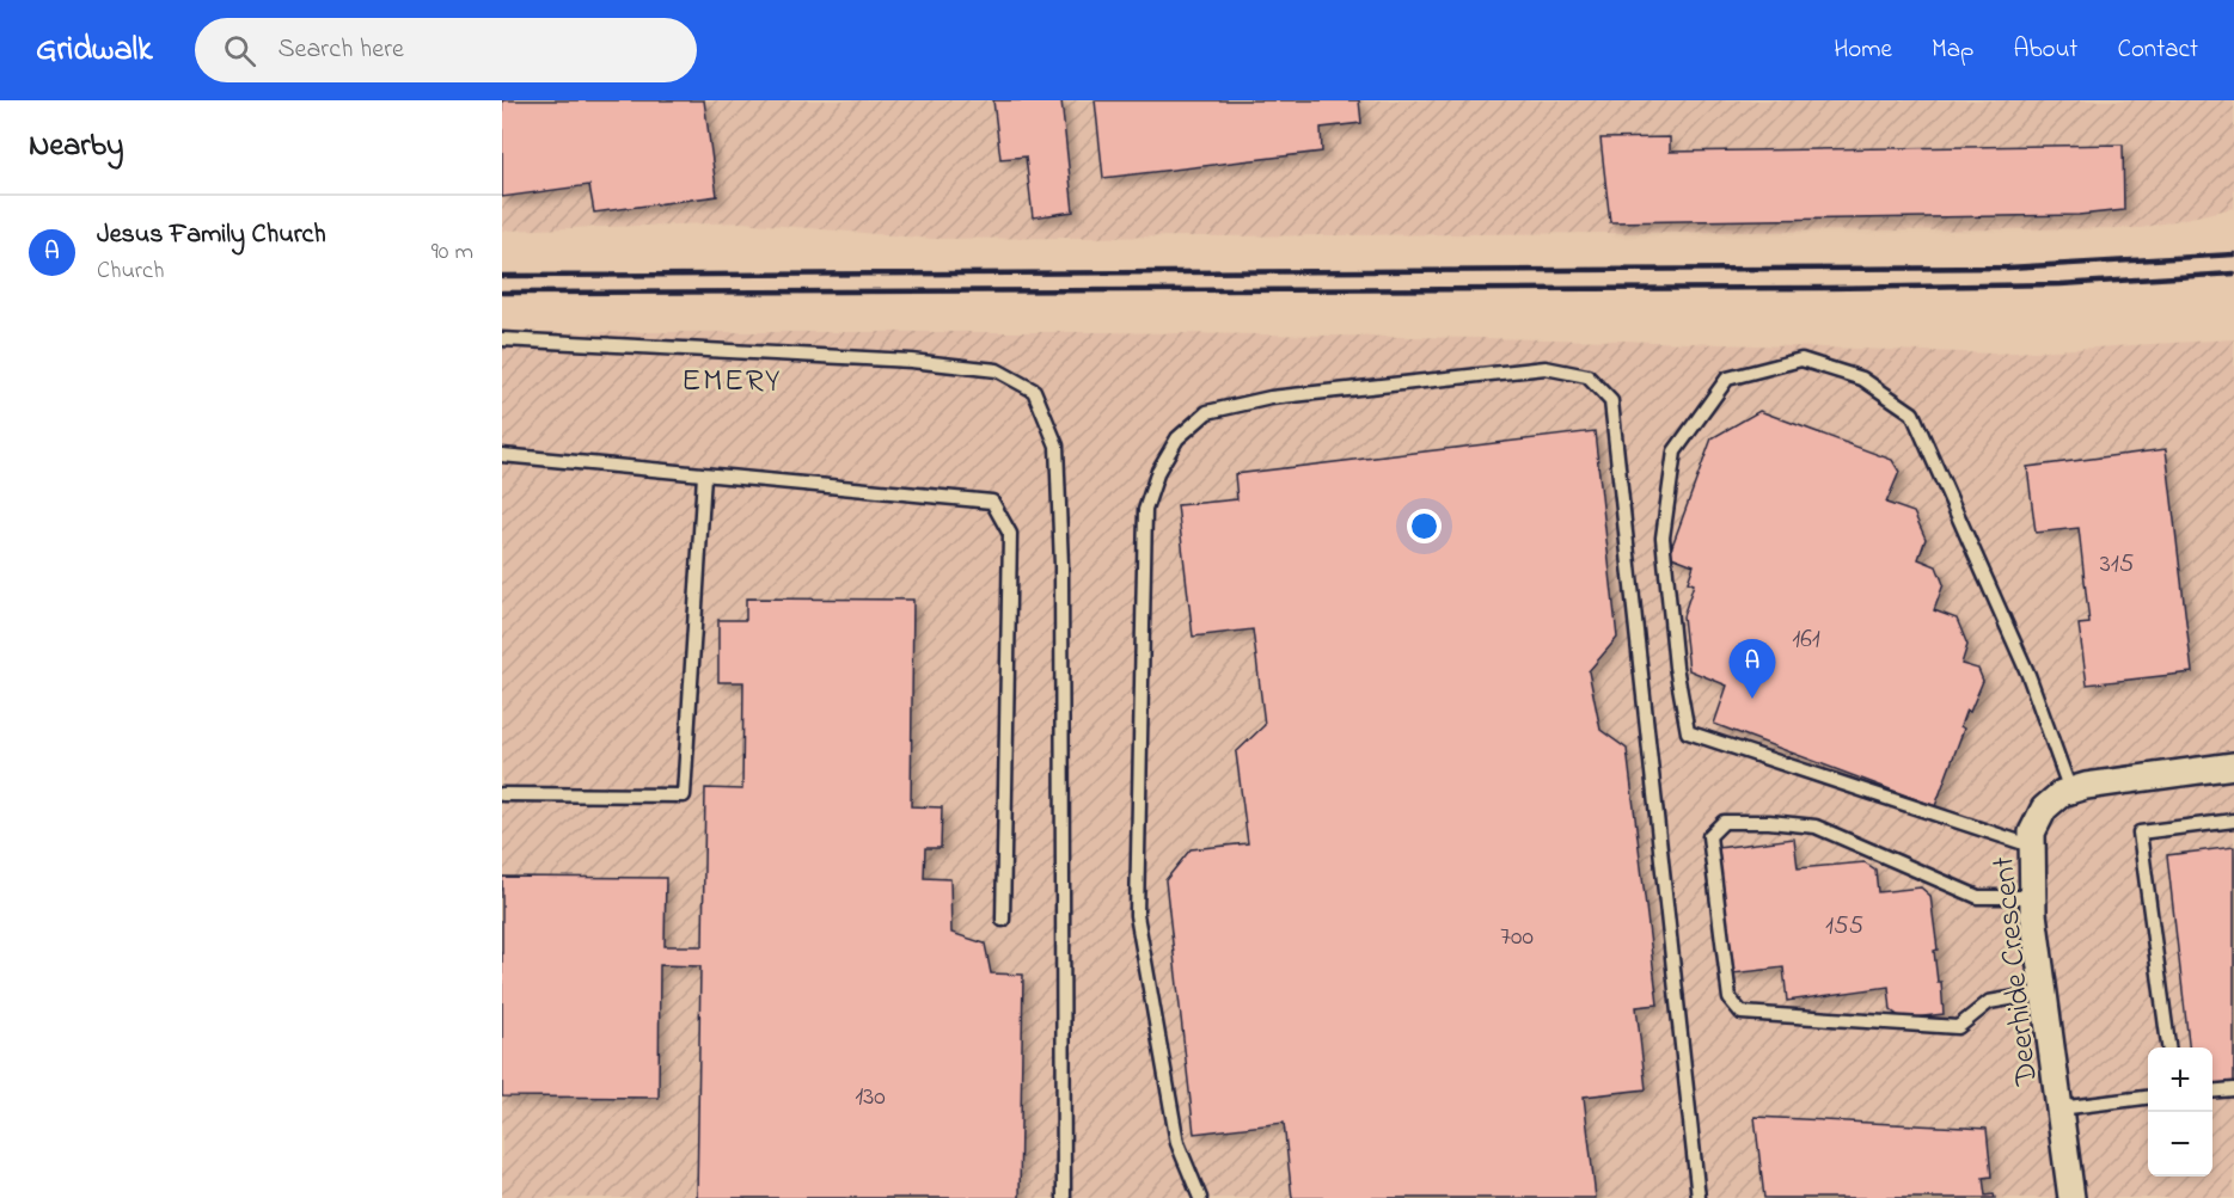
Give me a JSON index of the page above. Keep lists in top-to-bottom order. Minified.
{"streets":{"street":["Deerhide Crescent"]},"districts":["EMERY"],"house_numbers":["315","161","155","700","130"],"page":{"header":"Gridwalk","search":"Search here","nav":["Home","Map","About","Contact"],"heading":"Nearby","list":[{"mark":"A","name":"Jesus Family Church","note":"Church","value":"90 m"}],"pins":"A","map_buttons":["+","−"]}}
